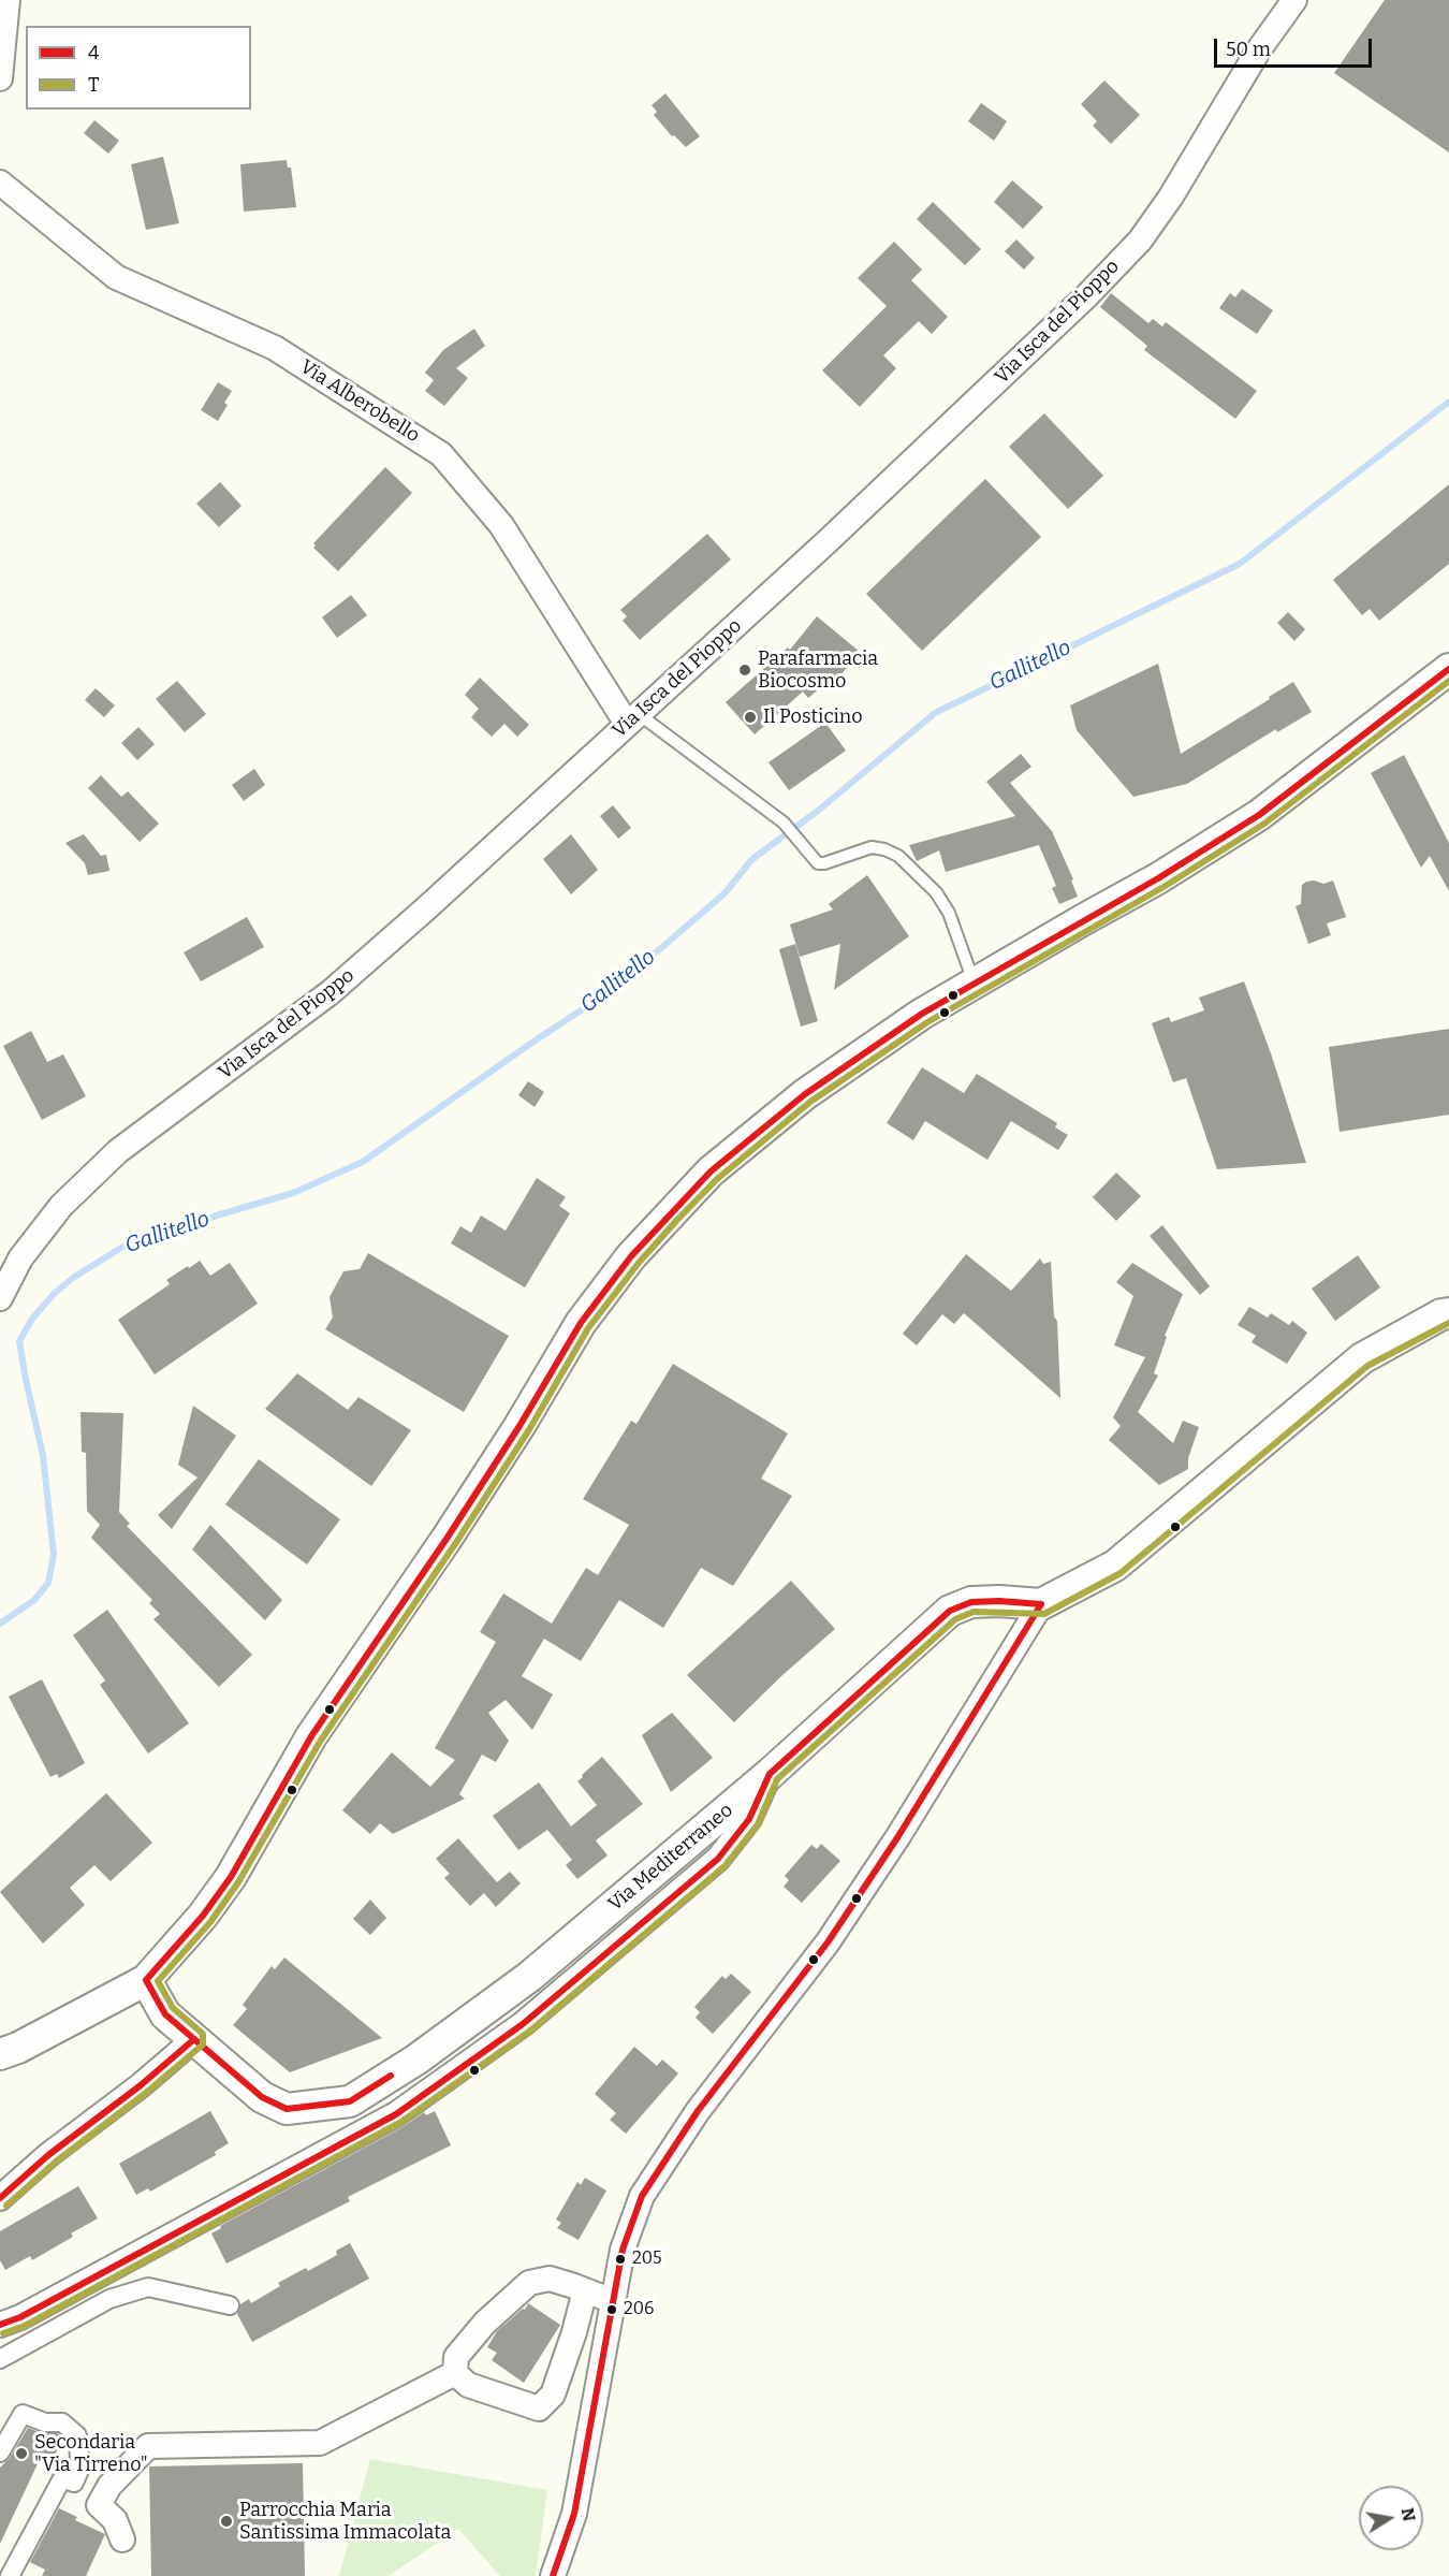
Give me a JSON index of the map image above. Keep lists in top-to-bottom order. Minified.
{"streets":{"street":["Via Isca del Pioppo","Via Alberobello","Via Mediterraneo"]},"crossings":[["Via Isca del Pioppo","Via Alberobello"]],"water":["Gallitello"],"places":["Parafarmacia Biocosmo","Il Posticino","205","206","Secondaria \"Via Tirreno\"","Parrocchia Maria Santissima Immacolata"],"lines":["transit line 4","transit line T"],"legend":["4","T"],"scale_bar":"50 m","north":"right"}
